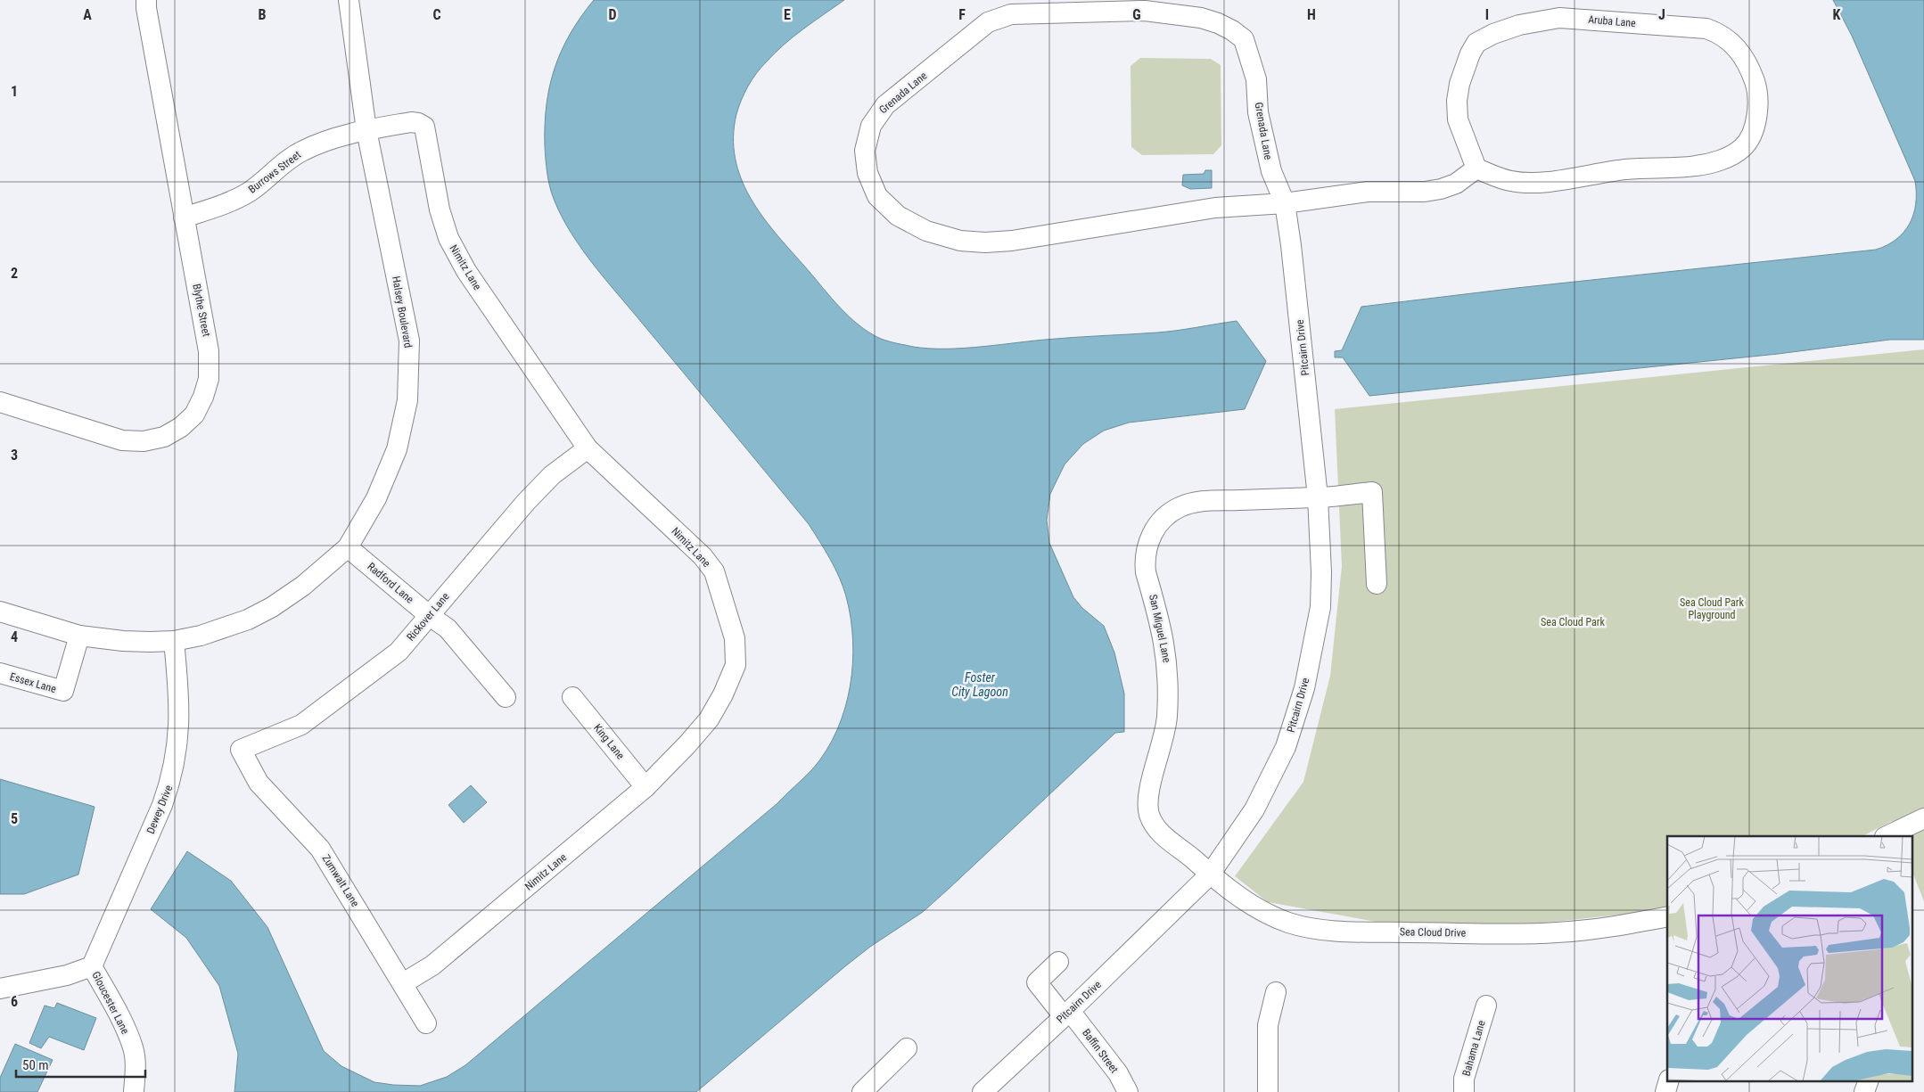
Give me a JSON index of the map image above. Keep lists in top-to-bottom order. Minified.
{"streets":{"street":["Aruba Lane","Grenada Lane","Burrows Street","Nimitz Lane","Blythe Street","Halsey Boulevard","Pitcairn Drive","Radford Lane","Rickover Lane","San Miguel Lane","Essex Lane","King Lane","Dewey Drive","Zumwalt Lane","Sea Cloud Drive","Gloucester Lane","Bahama Lane","Baffin Street"]},"crossings":[["Grenada Lane","Pitcairn Drive"],["Burrows Street","Nimitz Lane"],["Burrows Street","Blythe Street"],["Burrows Street","Halsey Boulevard"],["Nimitz Lane","Halsey Boulevard"],["Nimitz Lane","Rickover Lane"],["Nimitz Lane","King Lane"],["Nimitz Lane","Zumwalt Lane"],["Halsey Boulevard","Radford Lane"],["Halsey Boulevard","Essex Lane"],["Halsey Boulevard","Dewey Drive"],["Pitcairn Drive","San Miguel Lane"],["Pitcairn Drive","Sea Cloud Drive"],["Pitcairn Drive","Baffin Street"],["Radford Lane","Rickover Lane"],["Rickover Lane","Zumwalt Lane"],["San Miguel Lane","Sea Cloud Drive"],["Dewey Drive","Gloucester Lane"]],"water":["Foster City Lagoon"],"parks":["Sea Cloud Park Playground","Sea Cloud Park"],"scale_bar":"50 m","grid":{"columns":["A","B","C","D","E","F","G","H","I","J","K"],"rows":["1","2","3","4","5","6"]}}
